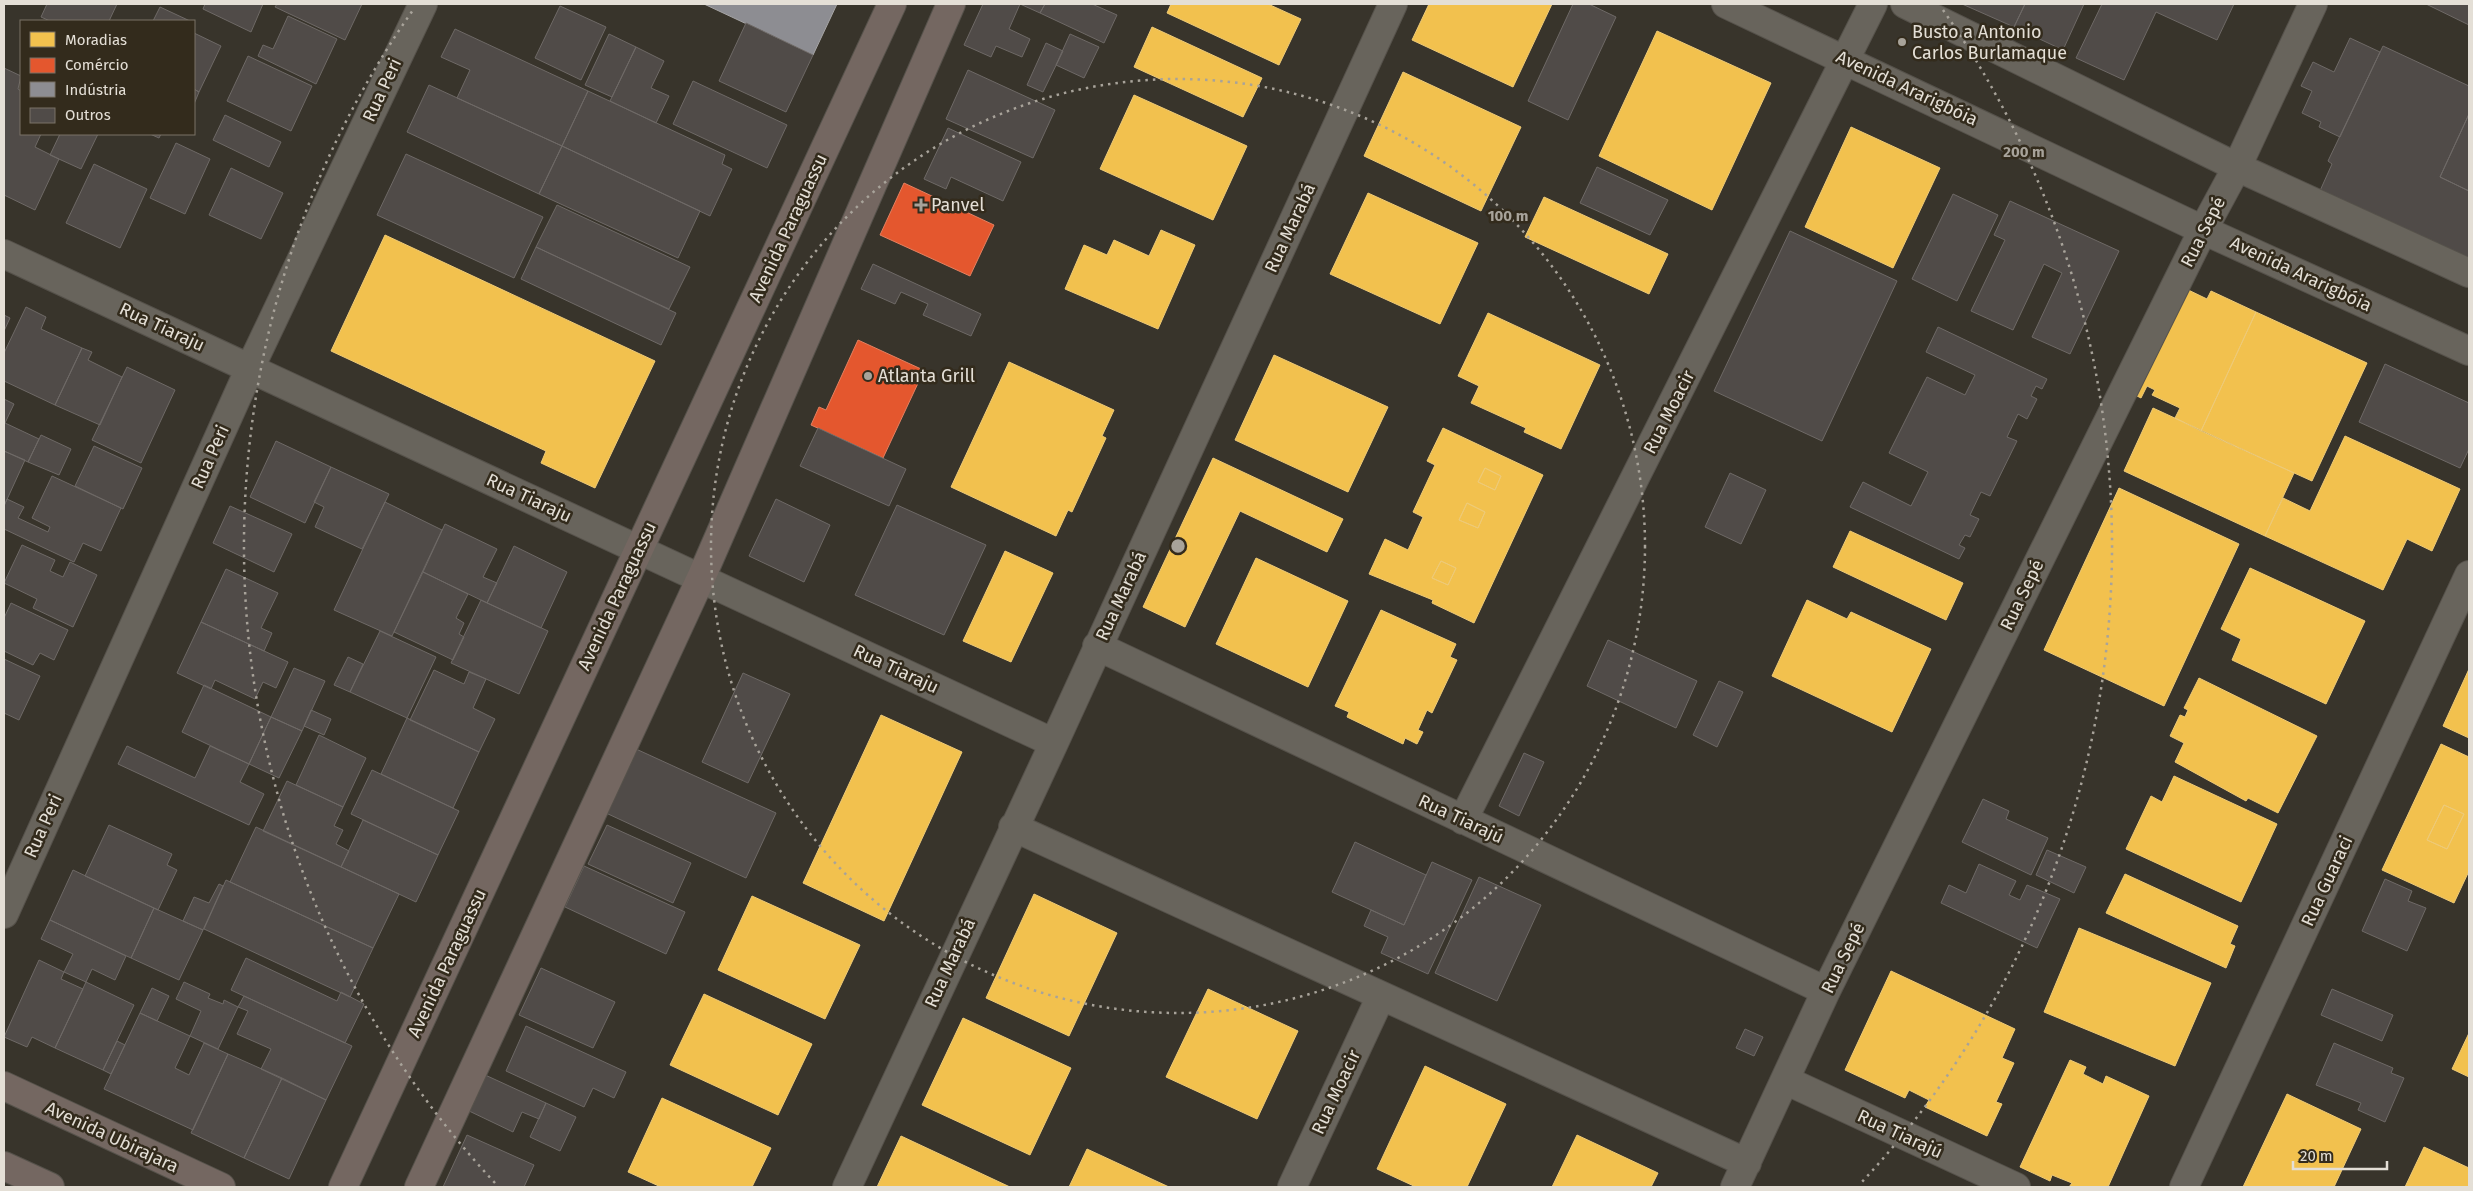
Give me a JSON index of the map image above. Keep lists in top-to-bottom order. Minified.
{"streets":{"main road":["Avenida Paraguassu","Avenida Ubirajara"],"street":["Avenida Ararigbóia","Rua Peri","Rua Marabá","Rua Sepé","Rua Tiaraju","Rua Moacir","Rua Tiarajú","Rua Guaraci"]},"crossings":[["Avenida Ararigbóia","Rua Sepé"],["Avenida Ararigbóia","Rua Moacir"],["Rua Peri","Rua Tiaraju"],["Avenida Paraguassu","Rua Tiaraju"],["Rua Marabá","Rua Tiaraju"],["Rua Marabá","Rua Tiarajú"],["Rua Sepé","Rua Tiarajú"],["Rua Moacir","Rua Tiarajú"]],"places":{"other":["Busto a Antonio Carlos Burlamaque","Atlanta Grill"],"health":["Panvel"]},"legend":["Moradias","Comércio","Indústria","Outros"],"scale_bar":"20 m","rings":["200 m","100 m"]}
